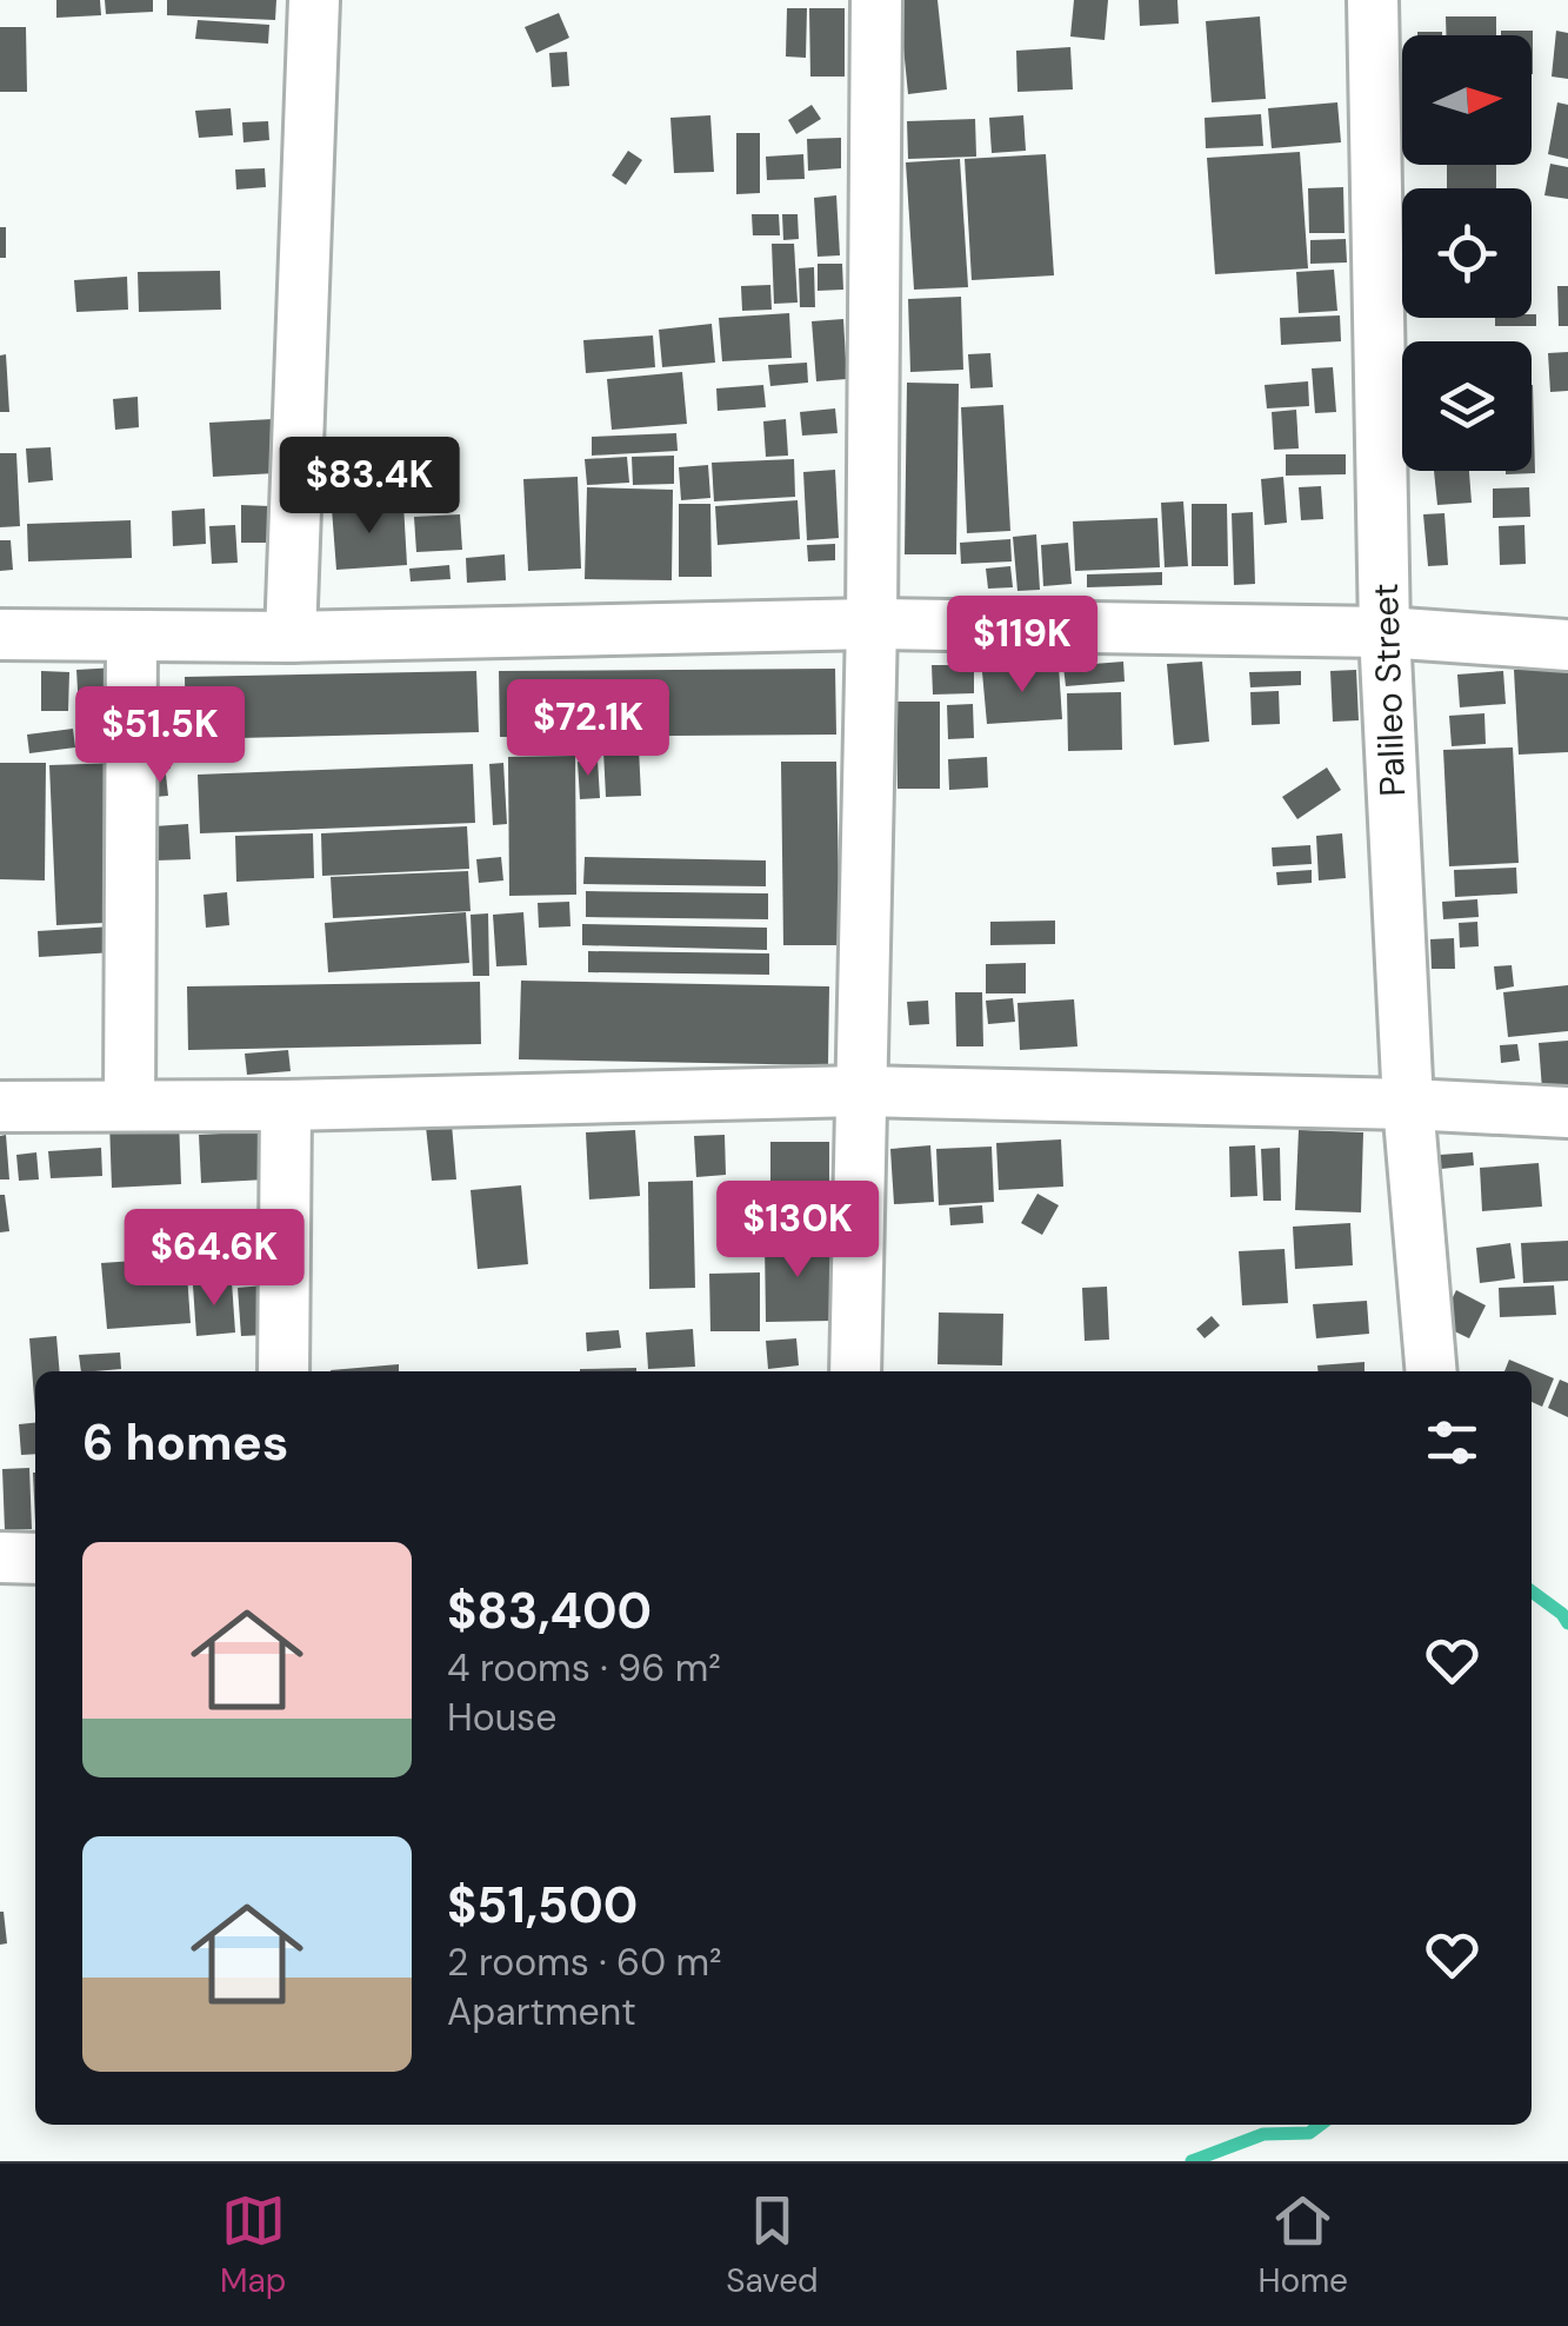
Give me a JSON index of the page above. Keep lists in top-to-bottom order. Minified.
{"streets":{"street":["Palileo Street"]},"north":"right","page":{"price":["$83.4K","$119K","$72.1K","$51.5K","$130K","$64.6K"],"heading":"6 homes","list":[{"name":"$83,400","note":"4 rooms · 96 m² · House"},{"name":"$51,500","note":"2 rooms · 60 m² · Apartment"}],"tabs":["Map","Saved","Home"]}}
